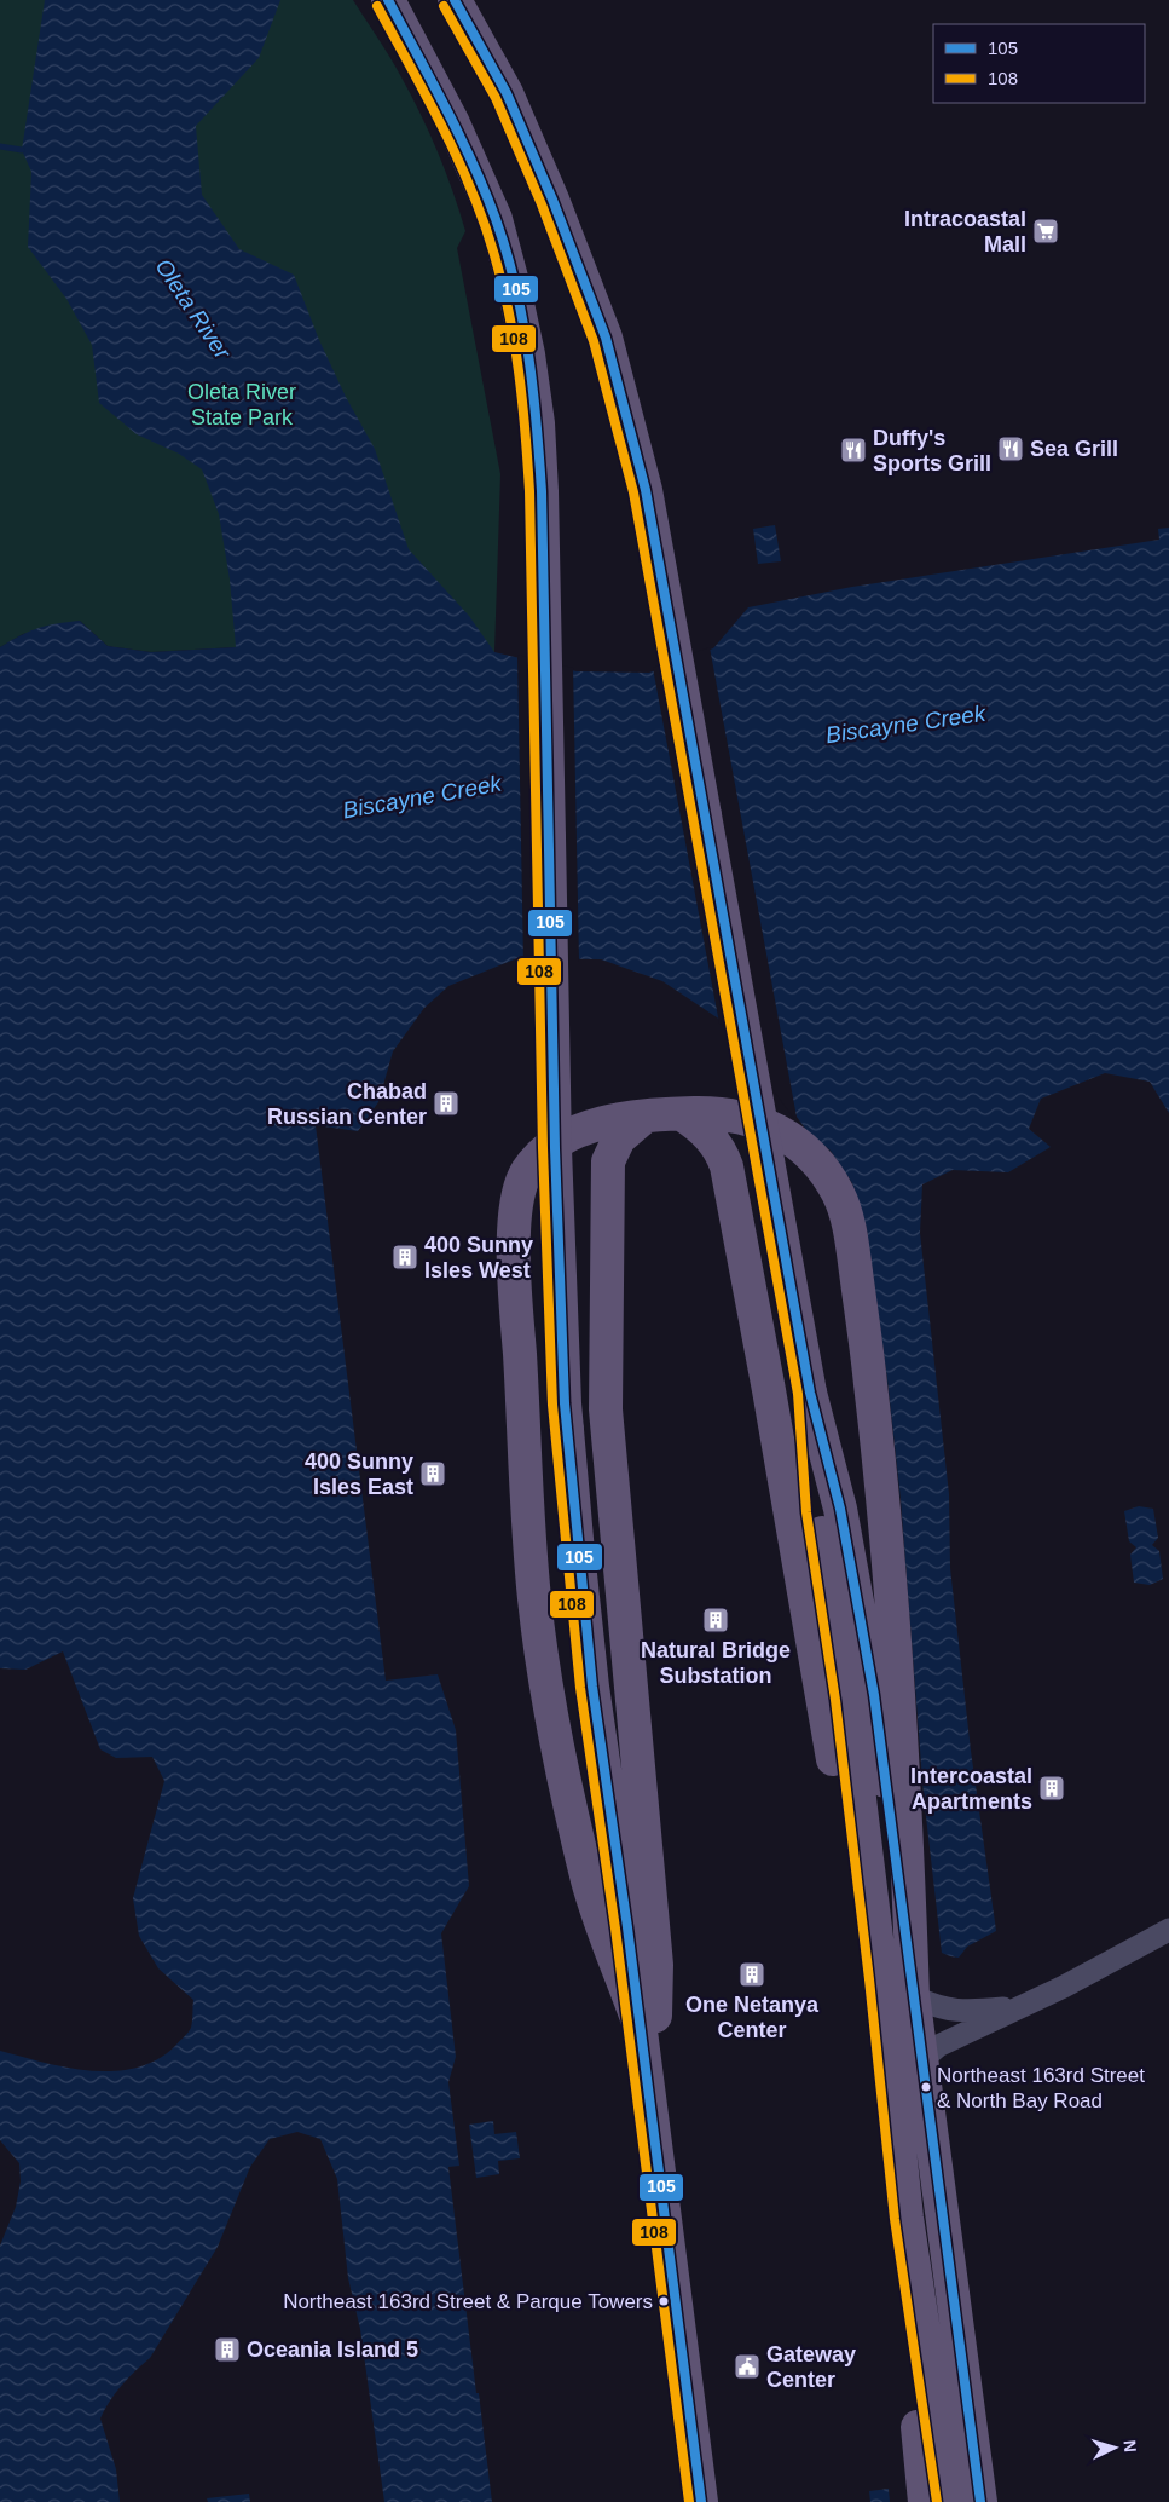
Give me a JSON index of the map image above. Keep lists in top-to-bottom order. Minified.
{"water":["Oleta River","Biscayne Creek"],"parks":["Oleta River State Park"],"places":{"supermarket":["Intracoastal Mall"],"restaurant":["Sea Grill","Duffy's Sports Grill"],"building":["Chabad Russian Center","400 Sunny Isles West","400 Sunny Isles East","Natural Bridge Substation","Intercoastal Apartments","One Netanya Center","Oceania Island 5"],"other":["Northeast 163rd Street & North Bay Road","Northeast 163rd Street & Parque Towers"],"public building":["Gateway Center"]},"lines":["transit line 105","transit line 108"],"legend":["105","108"],"north":"right"}
